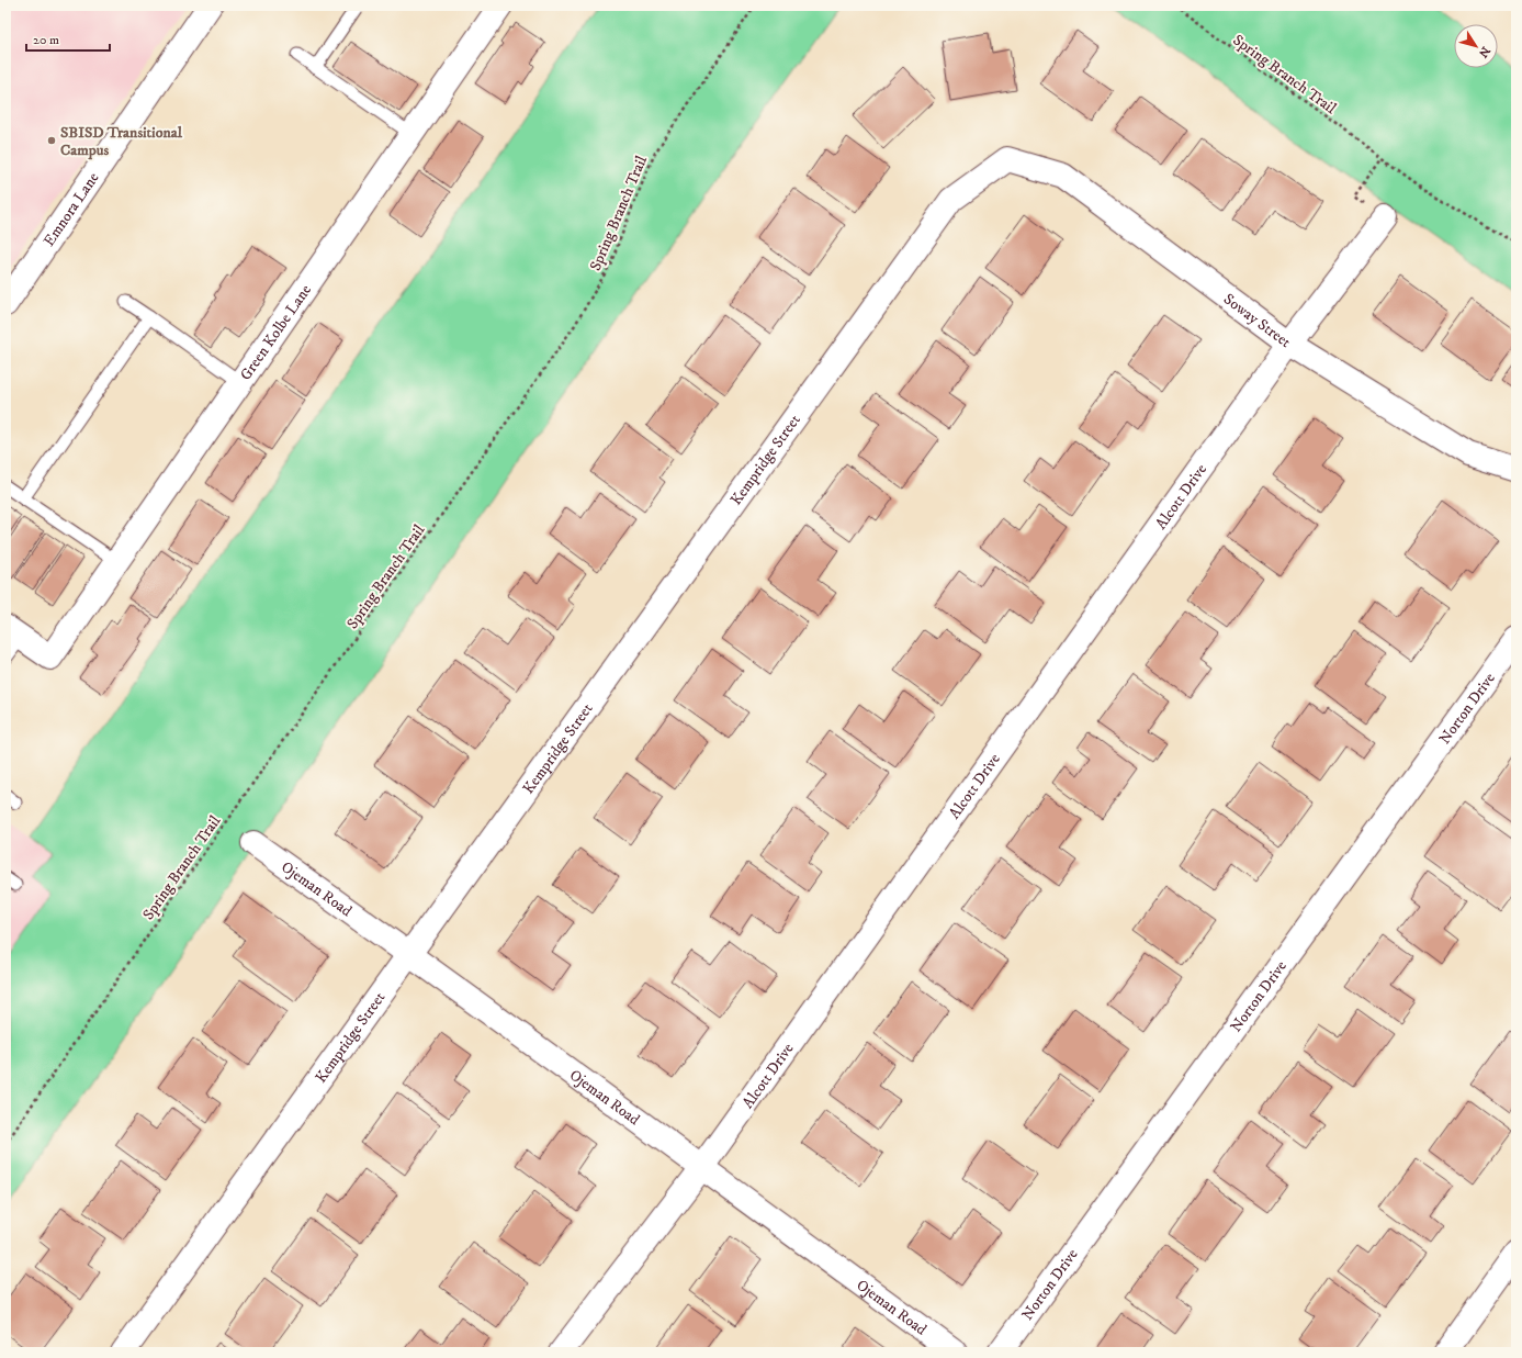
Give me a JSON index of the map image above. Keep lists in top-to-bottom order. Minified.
{"streets":{"street":["Emnora Lane","Soway Street","Green Kolbe Lane","Kempridge Street","Alcott Drive","Norton Drive","Ojeman Road"],"path":["Spring Branch Trail"]},"crossings":[["Soway Street","Kempridge Street"],["Soway Street","Alcott Drive"],["Kempridge Street","Ojeman Road"],["Alcott Drive","Ojeman Road"]],"places":["SBISD Transitional Campus"],"scale_bar":"20 m","north":"bottom right"}
